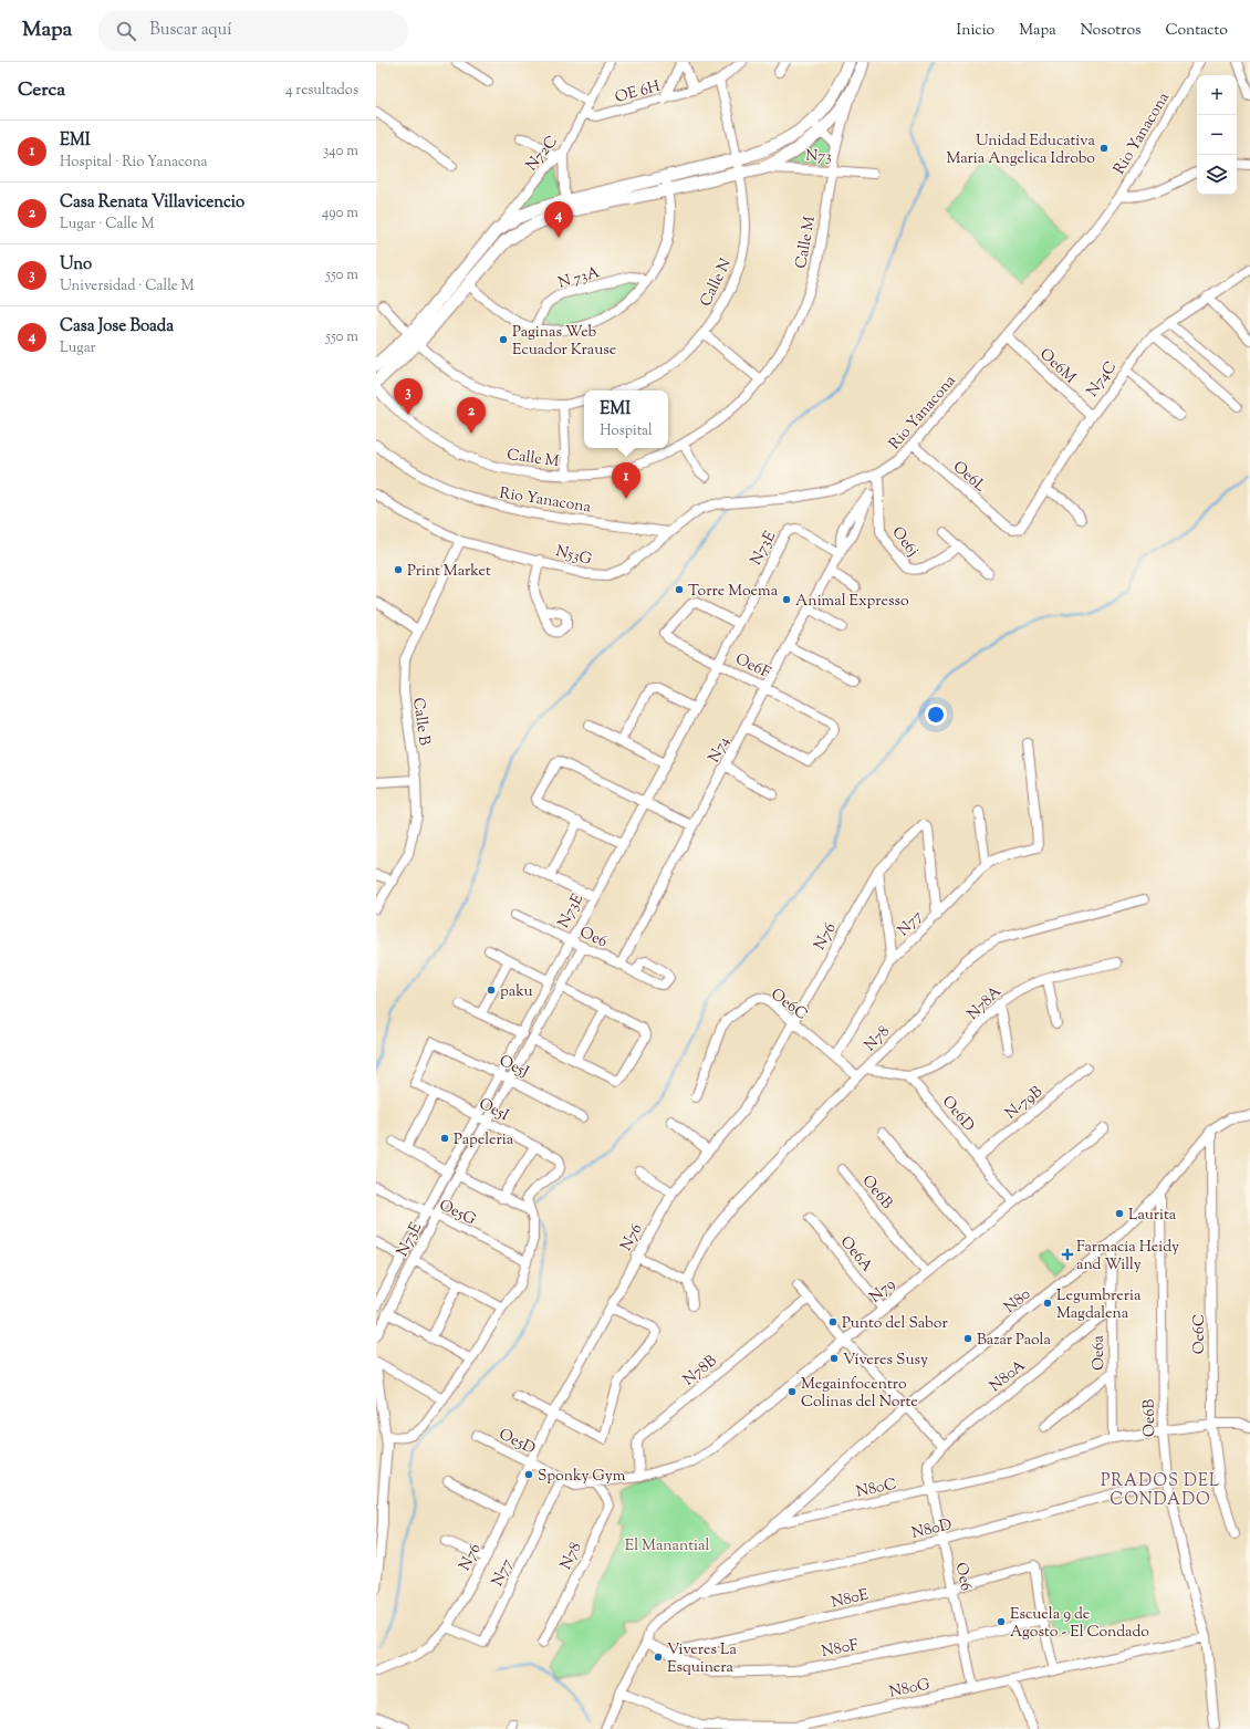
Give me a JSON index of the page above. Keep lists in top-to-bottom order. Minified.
{"streets":{"street":["OE 6H","Rio Yanacona","N72C","N73","Calle M","N 73A","Calle N","Oe6M","N74C","Oe6L","Oe6j","N73E","N53G","Oe6F","Calle B","N74","N77","Oe6","N76","N78A","Oe6C","N78","Oe5J","N-79B","Oe5I","Oe6D","Oe6B","Oe5G","Oe6A","N79","N80","Oe6a","N78B","N80A","Oe5D","N80C","N80D","N80E","N80F","N80G"]},"crossings":[["OE 6H","N72C"],["OE 6H","Calle N"],["Rio Yanacona","Oe6M"],["Rio Yanacona","Oe6L"],["Rio Yanacona","Oe6j"],["Rio Yanacona","N53G"],["N73","Calle M"],["Oe6M","N74C"],["N74C","Oe6L"],["N73E","Oe6F"],["N73E","N74"],["N73E","Oe6"],["N73E","Oe5J"],["N73E","Oe5I"],["N73E","Oe5G"],["N53G","Calle B"],["Oe6F","N74"],["N74","Oe6"],["N77","N76"],["N77","Oe6C"],["N77","Oe5D"],["Oe6","N80A"],["Oe6","N80C"],["Oe6","N80D"],["Oe6","N80E"],["Oe6","N80F"],["Oe6","N80G"],["N76","Oe6C"],["N76","Oe5D"],["N78A","Oe6D"],["Oe6C","N78"],["Oe6C","N80"],["Oe6C","N80C"],["N78","N79"],["N78","Oe5D"],["Oe5J","Oe5I"],["N-79B","Oe6D"],["Oe6D","N79"],["Oe6B","N79"],["Oe6B","N80"],["Oe6B","N80C"],["Oe6B","N80D"],["Oe6B","N80G"],["Oe6A","N79"],["N79","N78B"],["N79","Oe5D"],["N80","Oe6a"],["N80","N80C"],["Oe6a","N80A"],["Oe6a","N80C"],["N80E","N80F"]],"districts":["PRADOS DEL CONDADO"],"parks":["El Manantial"],"places":{"other":["Unidad Educativa Maria Angelica Idrobo","Paginas Web Ecuador Krause","Print Market","Torre Moema","Animal Expresso","paku","Papeleria","Laurita","Legumbreria Magdalena","Punto del Sabor","Bazar Paola","Víveres Susy","Megainfocentro Colinas del Norte","Sponky Gym","Escuela 9 de Agosto - El Condado","Viveres La Esquinera"],"health":["Farmacia Heidy and Willy"]},"page":{"header":"Mapa","search":"Buscar aquí","nav":["Inicio","Mapa","Nosotros","Contacto"],"heading":["Cerca","4 resultados"],"map_buttons":["+","−"],"list":[{"mark":"1","name":"EMI","note":"Hospital · Rio Yanacona","value":"340 m"},{"mark":"2","name":"Casa Renata Villavicencio","note":"Lugar · Calle M","value":"490 m"},{"mark":"3","name":"Uno","note":"Universidad · Calle M","value":"550 m"},{"mark":"4","name":"Casa Jose Boada","note":"Lugar","value":"550 m"}],"pins":["4","3","2","1"],"popup":["EMI","Hospital"]}}
